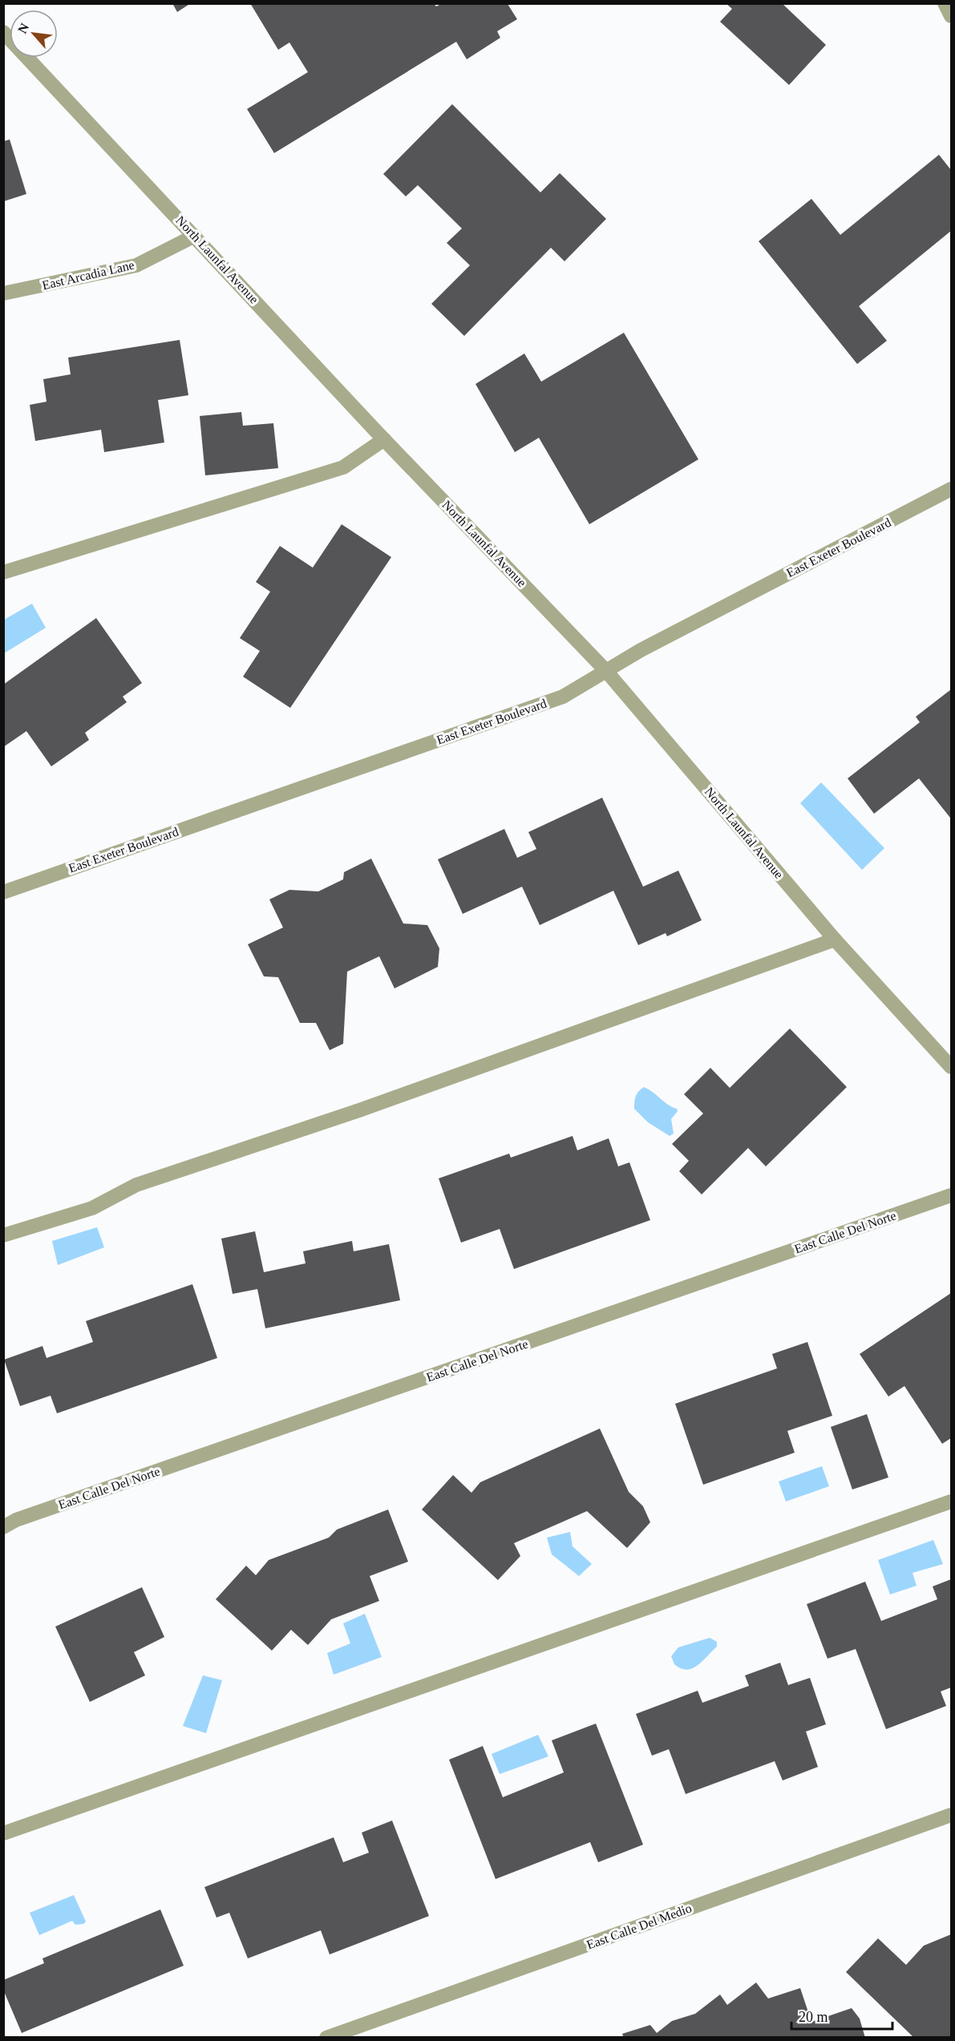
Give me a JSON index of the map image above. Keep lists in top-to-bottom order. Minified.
{"streets":{"street":["North Launfal Avenue","East Arcadia Lane","East Exeter Boulevard","East Calle Del Norte","East Calle Del Medio"]},"crossings":[["North Launfal Avenue","East Arcadia Lane"],["North Launfal Avenue","East Exeter Boulevard"]],"scale_bar":"20 m","north":"top left"}
